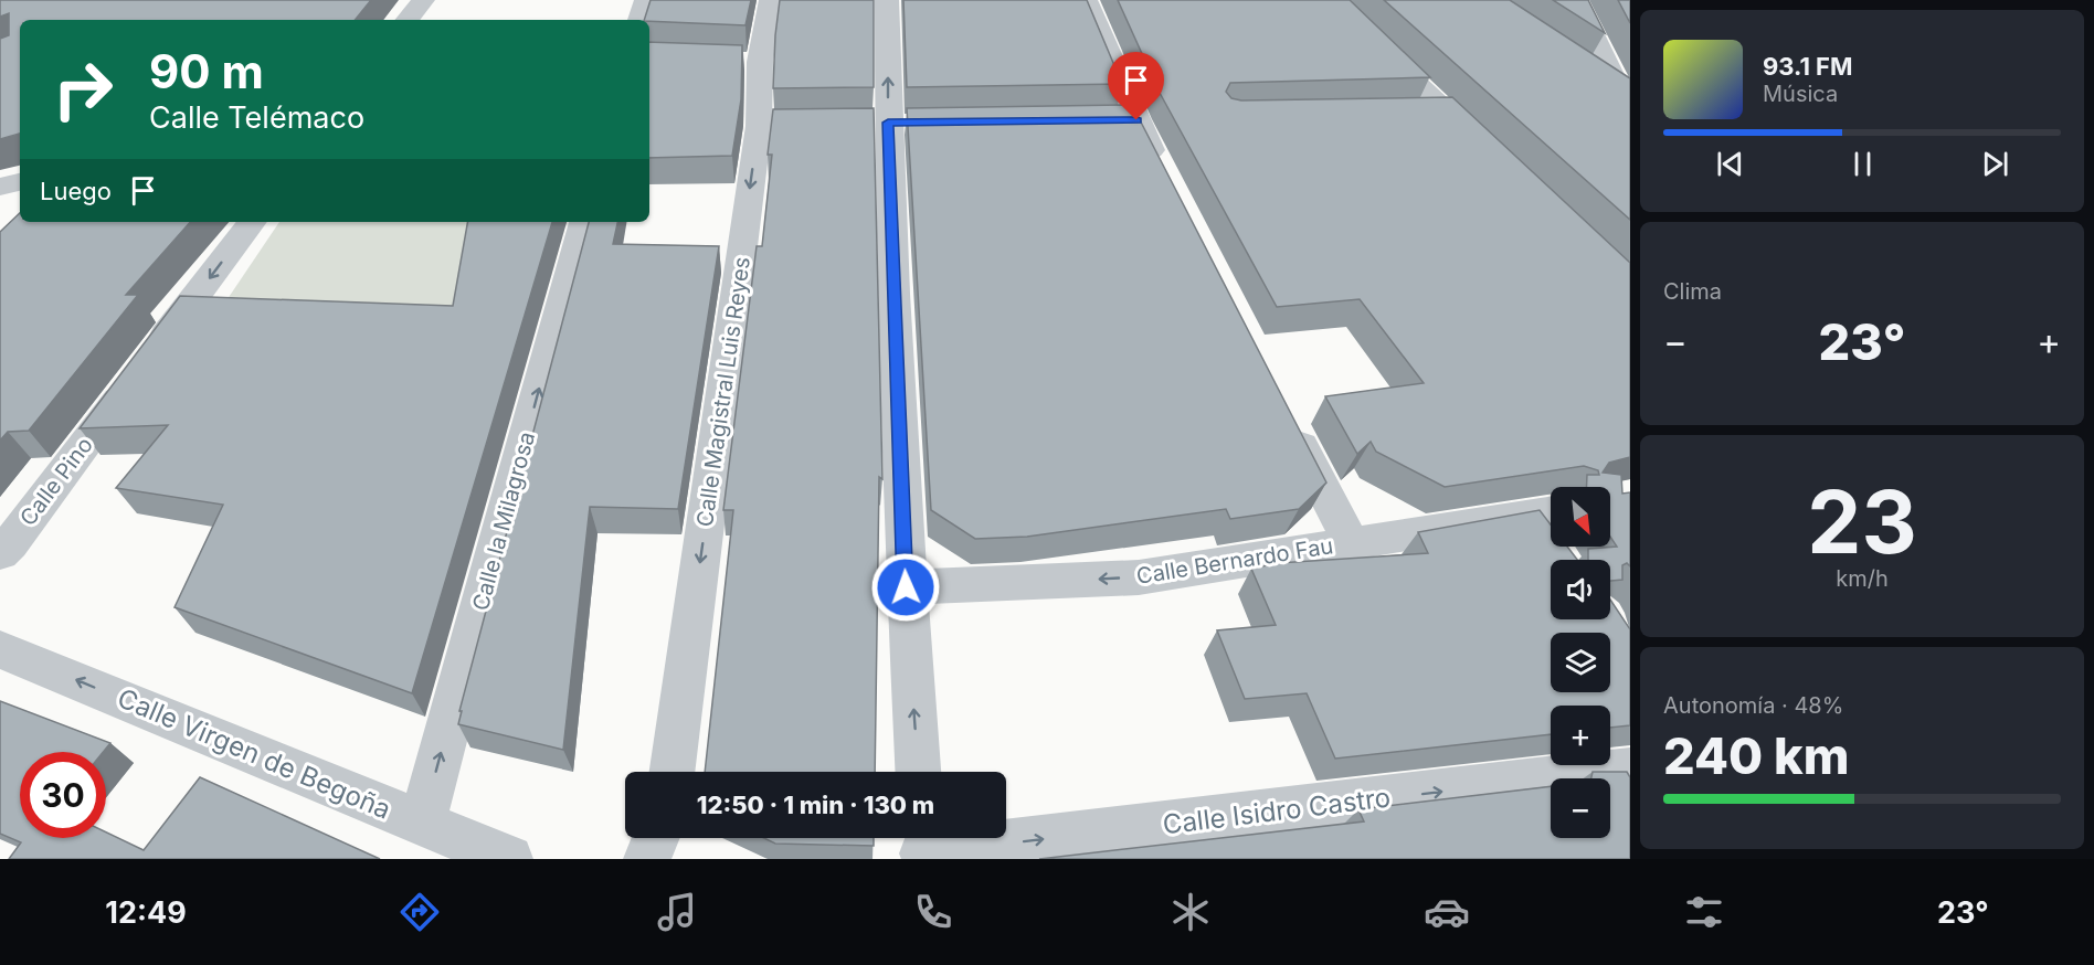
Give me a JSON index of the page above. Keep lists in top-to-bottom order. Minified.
{"streets":{"street":["Calle Magistral Luis Reyes","Calle Pino","Calle la Milagrosa","Calle Bernardo Fau","Calle Virgen de Begoña","Calle Isidro Castro"]},"crossings":[["Calle la Milagrosa","Calle Virgen de Begoña"]],"one_way":["Calle Pino","Calle la Milagrosa","Calle Bernardo Fau","Calle Virgen de Begoña","Calle Isidro Castro"],"north":"bottom right","page":{"turn":["90 m","Calle Telémaco"],"song":["93.1 FM","Música"],"then":"Luego","tile":["Clima",["23","km/h"],["Autonomía · 48%","240 km"]],"heat":["−","23°","+"],"map_buttons":["+","−"],"limit":"30","trip":"12:50 · 1 min · 130 m","tabs":["12:49","23°"]}}
